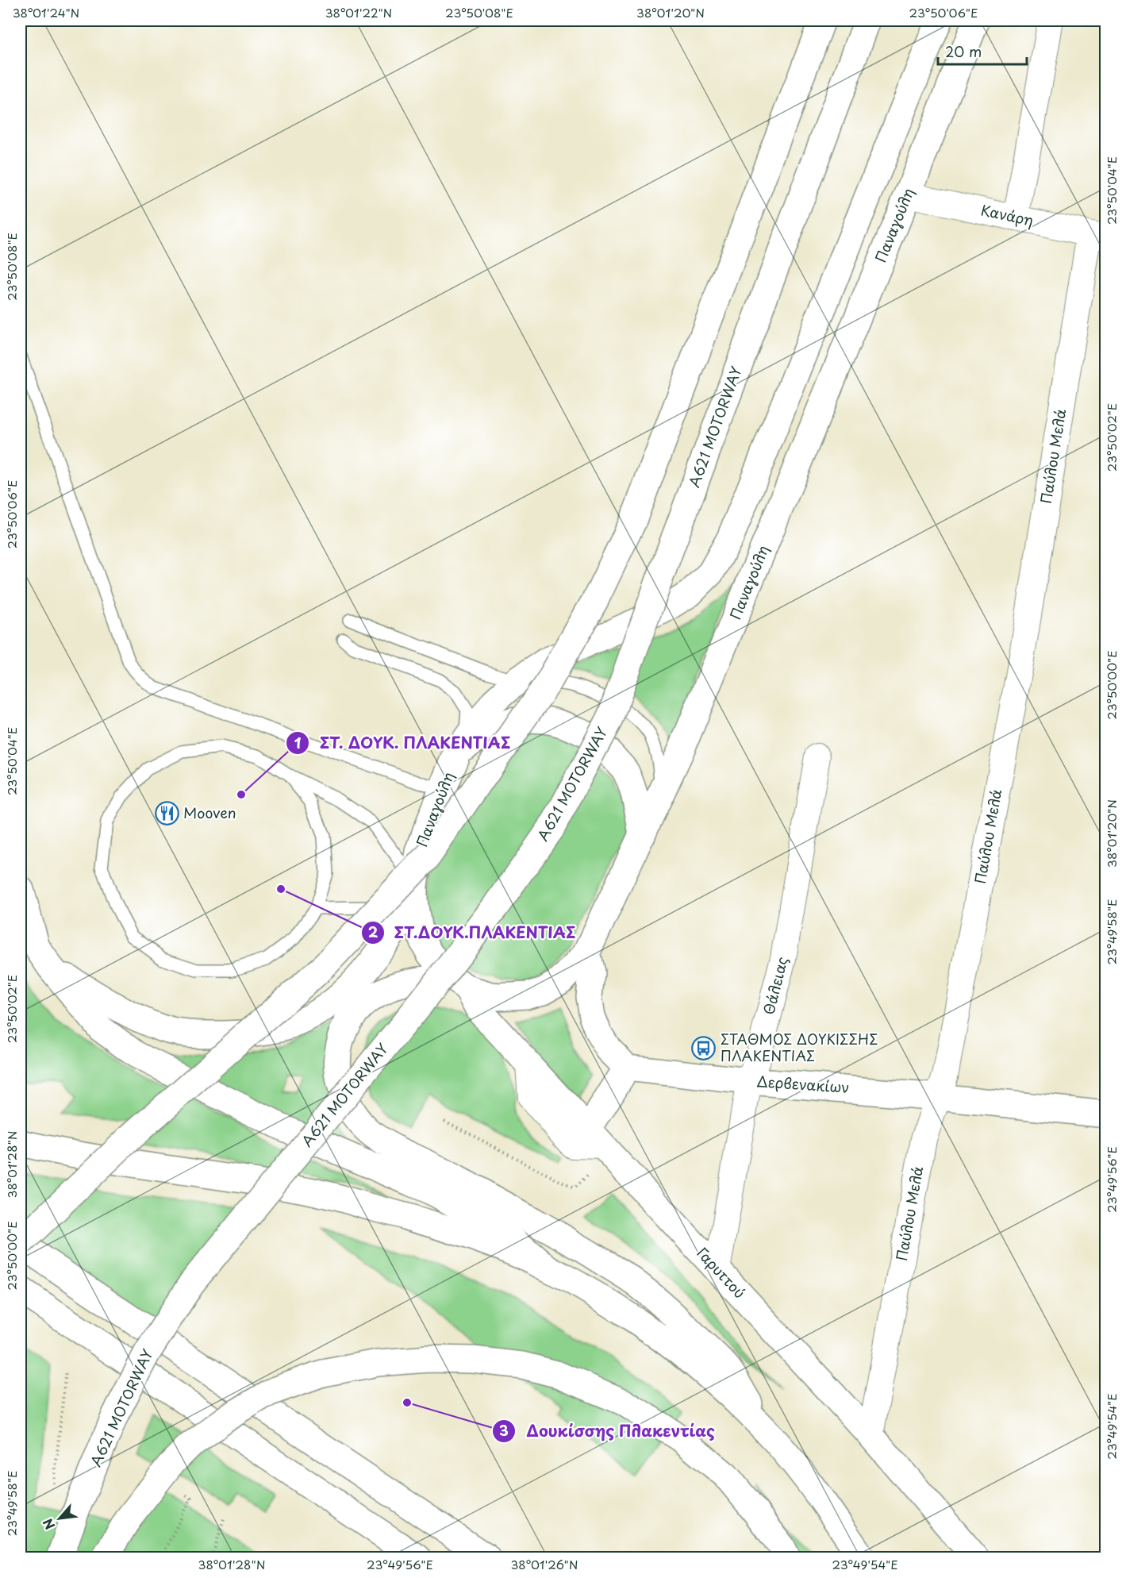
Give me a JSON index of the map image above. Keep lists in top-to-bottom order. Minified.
{"streets":{"main road":["Παναγούλη","A621 MOTORWAY","Δερβενακίων","Γαρυττού"],"street":["Κανάρη","Παύλου Μελά","Θάλειας"]},"crossings":[["Κανάρη","Παναγούλη"],["Κανάρη","Παύλου Μελά"],["Παναγούλη","Γαρυττού"],["Παύλου Μελά","Δερβενακίων"],["Παύλου Μελά","Γαρυττού"],["Θάλειας","Δερβενακίων"],["Θάλειας","Γαρυττού"]],"places":{"other":["ΣΤ. ΔΟΥΚ. ΠΛΑΚΕΝΤΙΑΣ","ΣΤ.ΔΟΥΚ.ΠΛΑΚΕΝΤΙΑΣ","Δουκίσσης Πλακεντίας"],"restaurant":["Mooven"],"bus stop":["ΣΤΑΘΜΟΣ ΔΟΥΚΙΣΣΗΣ ΠΛΑΚΕΝΤΙΑΣ"]},"scale_bar":"20 m","north":"bottom left","coordinates":["38°01'24\"N","38°01'22\"N","23°50'08\"E","38°01'20\"N","23°50'06\"E","23°50'04\"E","23°50'02\"E","23°50'00\"E","23°49'58\"E","38°01'28\"N","23°49'56\"E","23°49'54\"E","38°01'26\"N"]}
